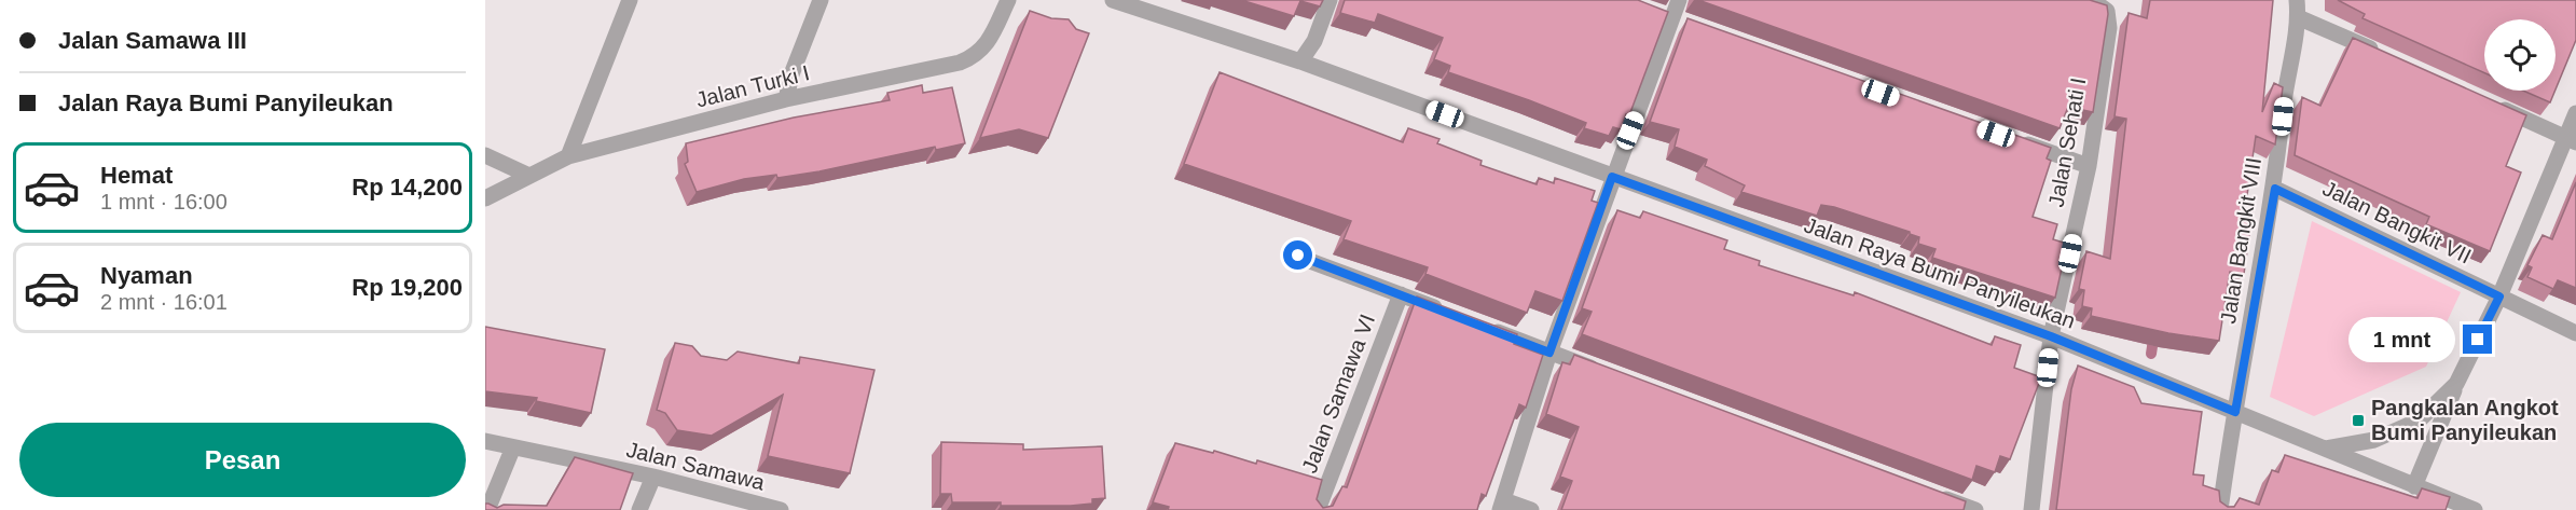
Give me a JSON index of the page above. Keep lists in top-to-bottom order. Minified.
{"streets":{"street":["Jalan Turki I","Jalan Sehati I","Jalan Bangkit VII","Jalan Bangkit VIII","Jalan Raya Bumi Panyileukan","Jalan Samawa VI","Jalan Samawa"]},"crossings":[["Jalan Sehati I","Jalan Raya Bumi Panyileukan"],["Jalan Bangkit VII","Jalan Bangkit VIII"],["Jalan Bangkit VIII","Jalan Raya Bumi Panyileukan"]],"places":{"transit":["Pangkalan Angkot Bumi Panyileukan"]},"page":{"banner":["Jalan Samawa III","Jalan Raya Bumi Panyileukan"],"list":[{"name":"Hemat","note":"1 mnt · 16:00","value":"Rp 14,200"},{"name":"Nyaman","note":"2 mnt · 16:01","value":"Rp 19,200"}],"bubble":"1 mnt","buttons":"Pesan"}}
